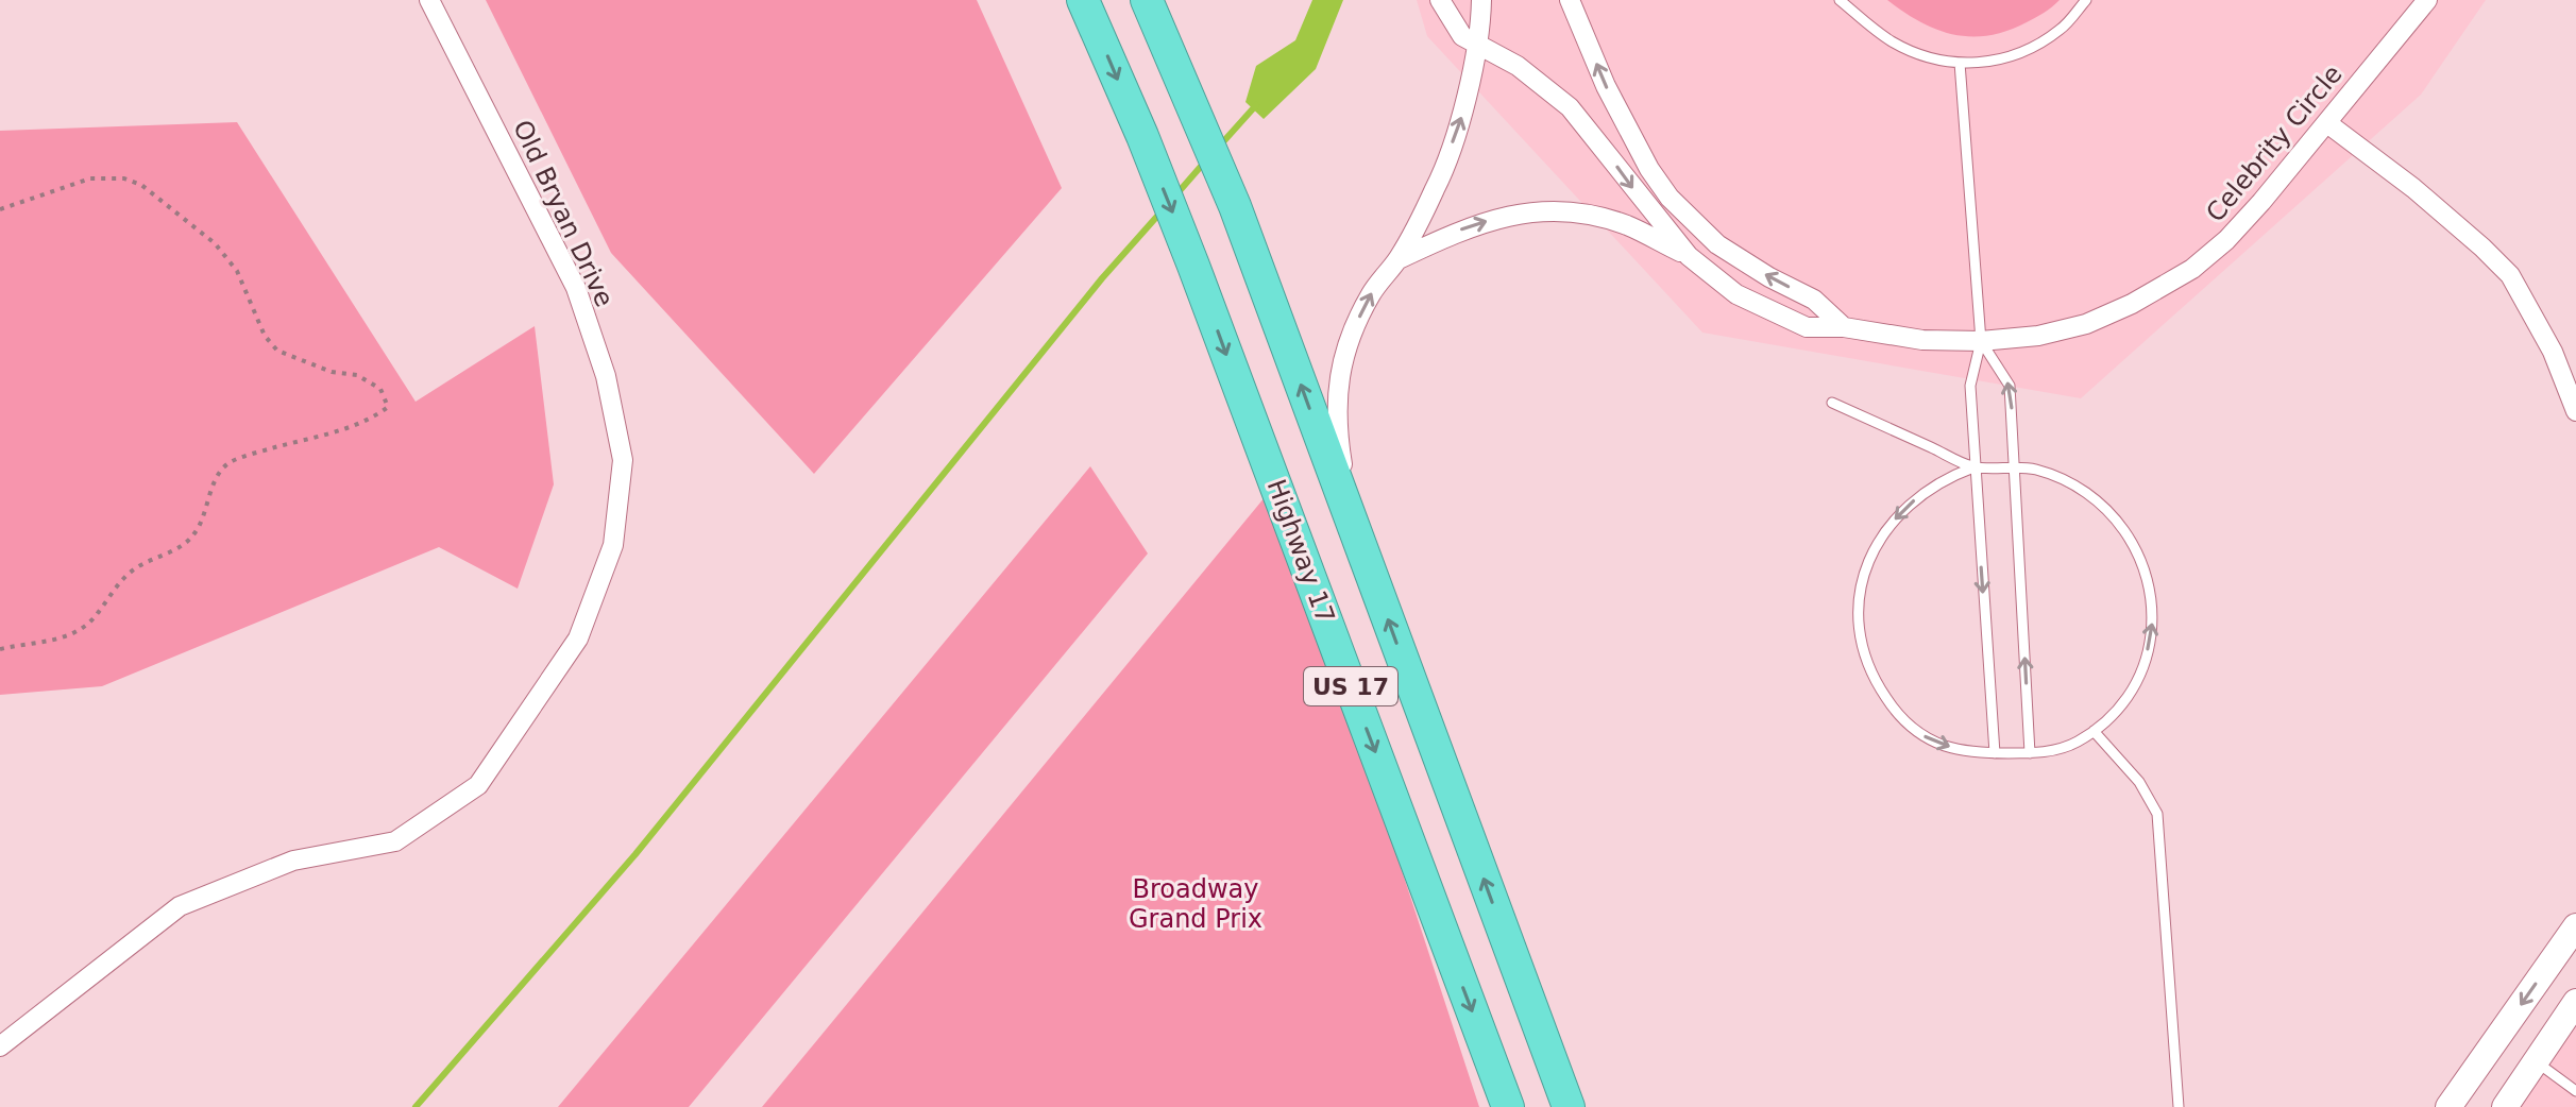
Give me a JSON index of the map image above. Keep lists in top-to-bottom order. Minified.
{"streets":{"highway":["Highway 17","US 17"],"street":["Celebrity Circle","Old Bryan Drive"]},"parks":["Broadway Grand Prix"]}
